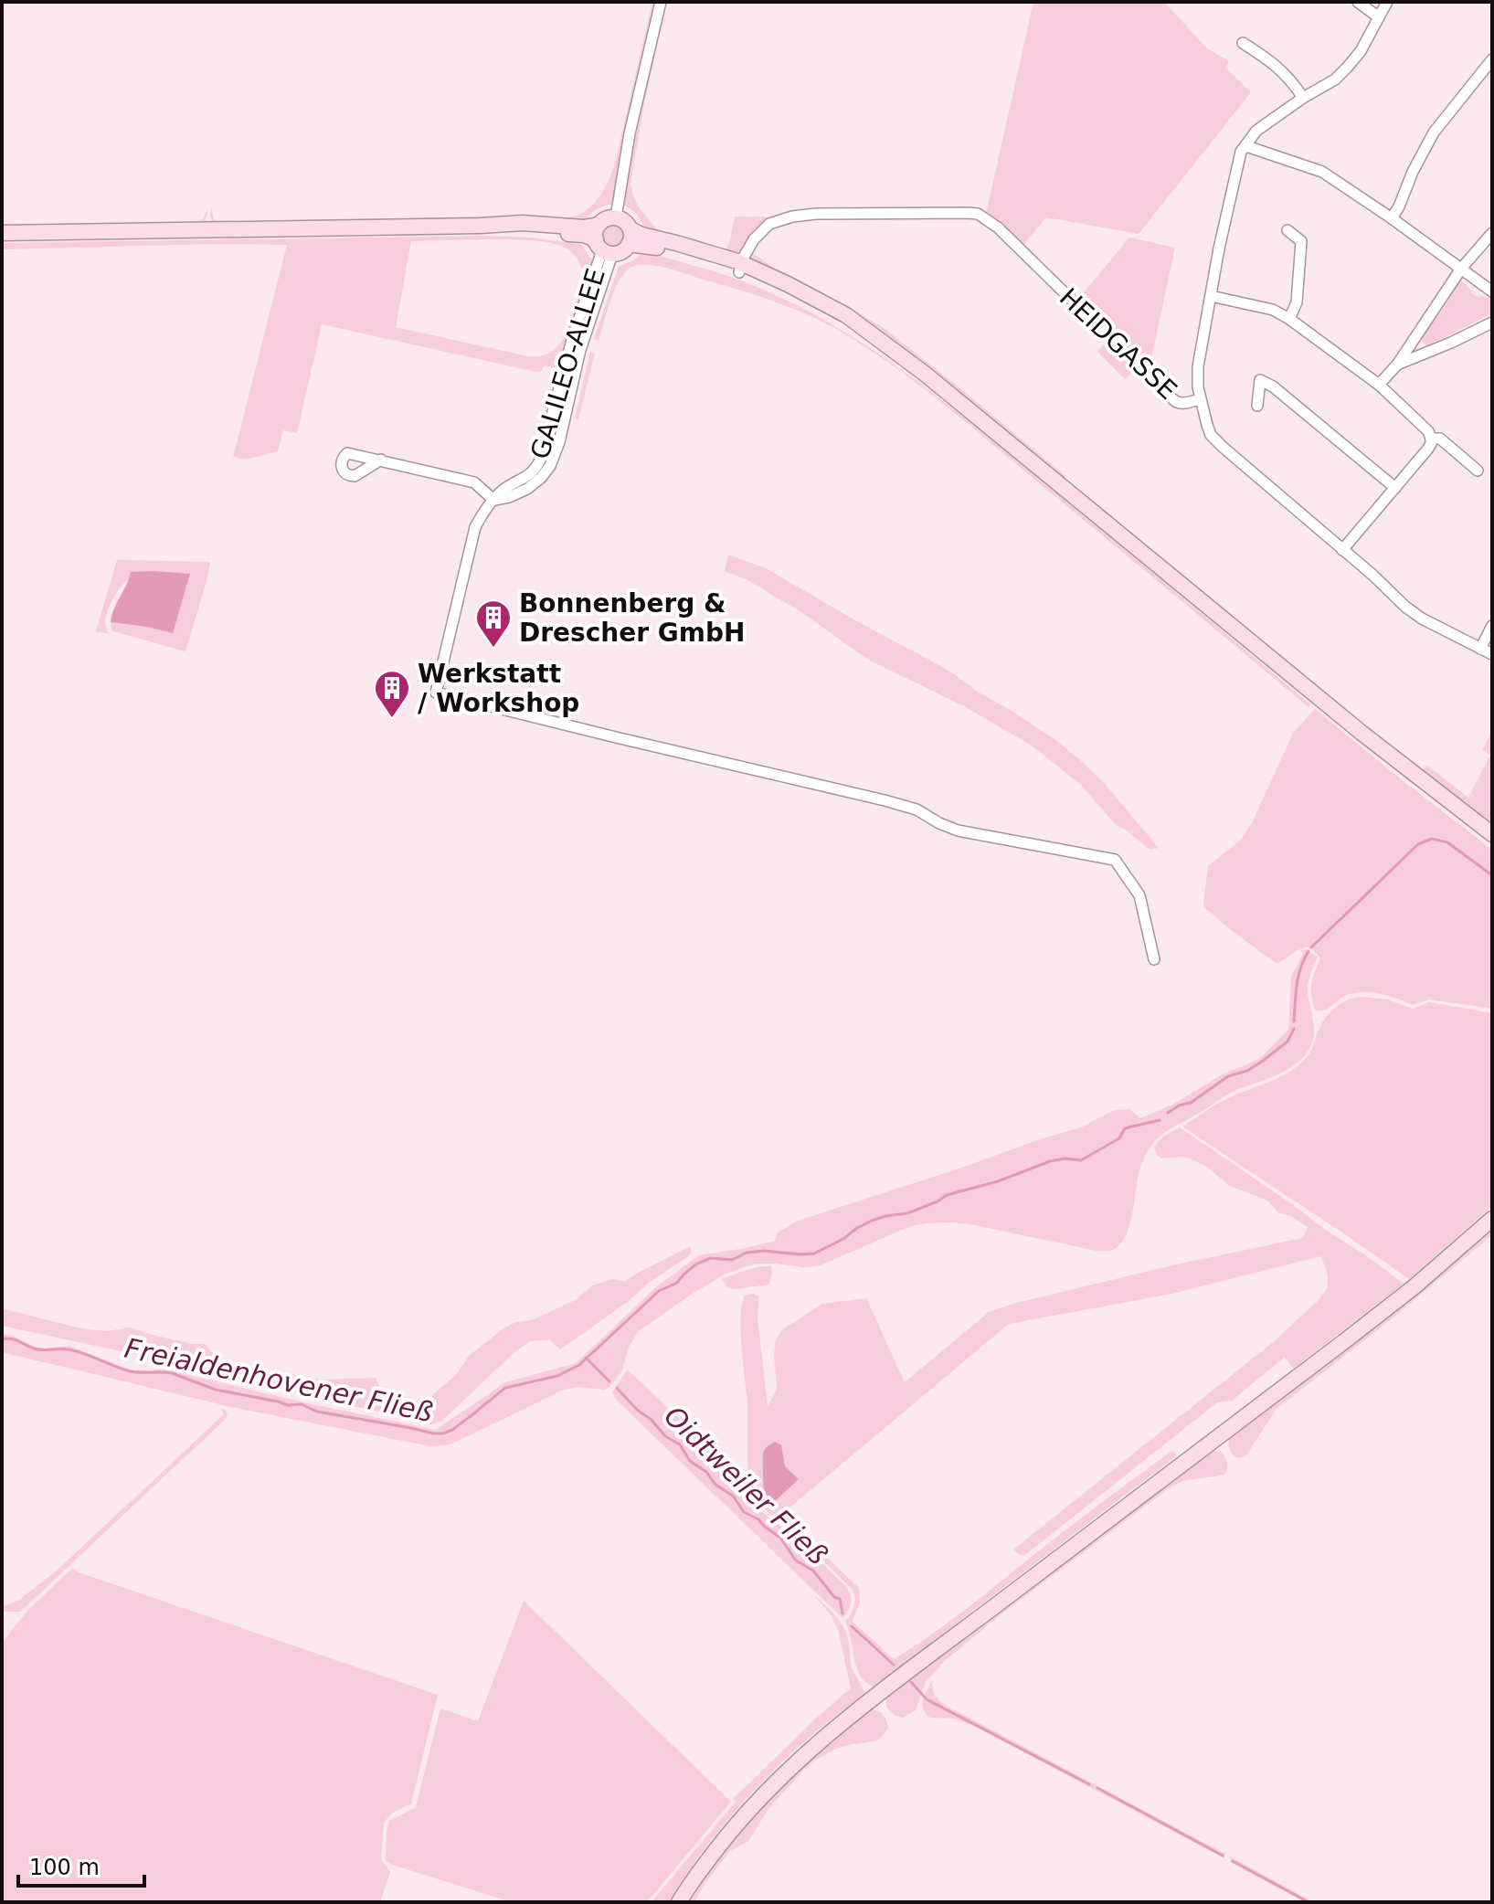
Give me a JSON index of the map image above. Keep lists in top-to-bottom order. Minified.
{"streets":{"street":["HEIDGASSE","GALILEO-ALLEE"]},"water":["Freialdenhovener Fließ","Oidtweiler Fließ"],"places":{"building":["Bonnenberg & Drescher GmbH","Werkstatt / Workshop"]},"scale_bar":"100 m"}
